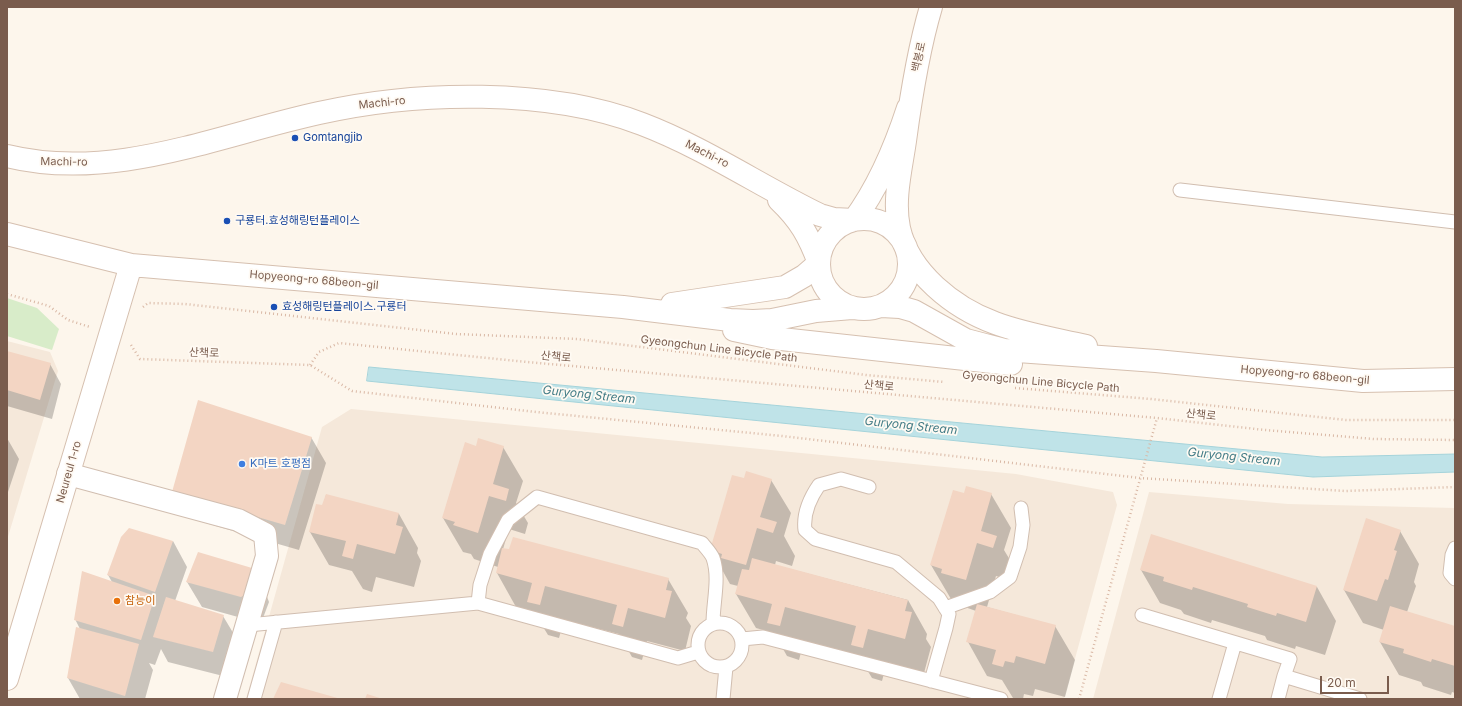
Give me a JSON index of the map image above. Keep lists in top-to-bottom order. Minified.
{"streets":{"street":["백봉로","Machi-ro","Hopyeong-ro 68beon-gil","Neureul 1-ro"],"path":["Gyeongchun Line Bicycle Path","산책로"]},"crossings":[["Machi-ro","Hopyeong-ro 68beon-gil"],["Hopyeong-ro 68beon-gil","Neureul 1-ro"],["산책로","Neureul 1-ro"]],"water":["Guryong Stream"],"places":["Gomtangjib","구룡터.효성해링턴플레이스","효성해링턴플레이스.구룡터","K마트 호평점","참능이"],"scale_bar":"20 m"}
